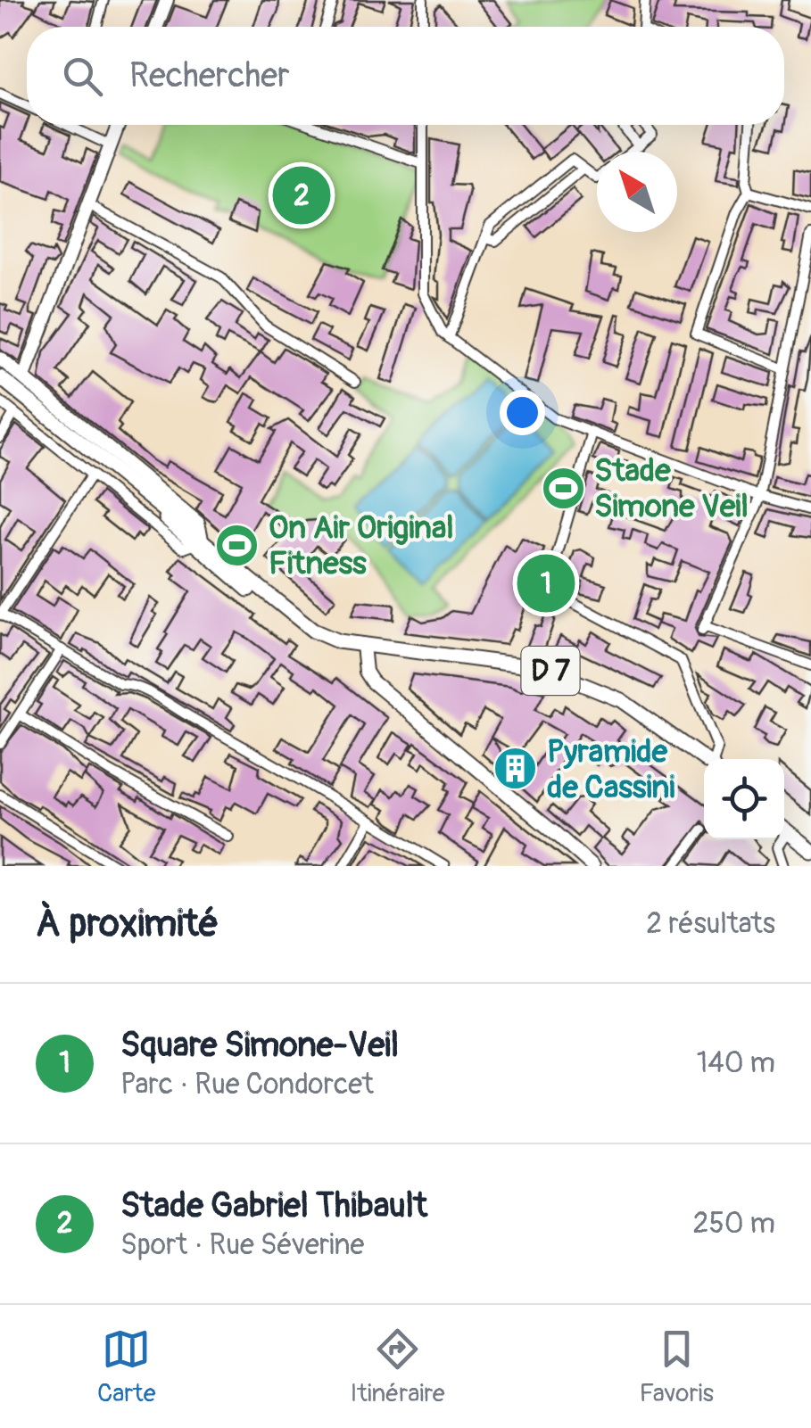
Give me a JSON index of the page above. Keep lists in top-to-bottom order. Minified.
{"streets":{"main road":["D 7"]},"places":{"sports":["Stade Simone Veil","On Air Original Fitness"],"building":["Pyramide de Cassini"]},"north":"top left","page":{"search":"Rechercher","pins":["2","1"],"heading":["À proximité","2 résultats"],"list":[{"mark":"1","name":"Square Simone-Veil","note":"Parc · Rue Condorcet","value":"140 m"},{"mark":"2","name":"Stade Gabriel Thibault","note":"Sport · Rue Séverine","value":"250 m"}],"nav":["Carte","Itinéraire","Favoris"]}}
